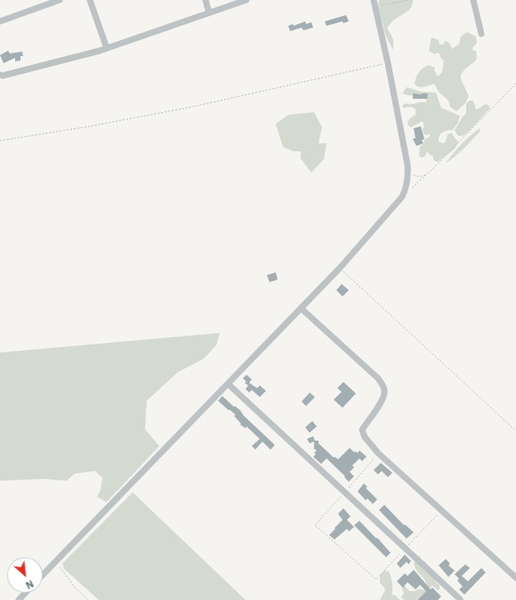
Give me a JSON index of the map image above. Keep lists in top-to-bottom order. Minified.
{"north":"bottom right"}
